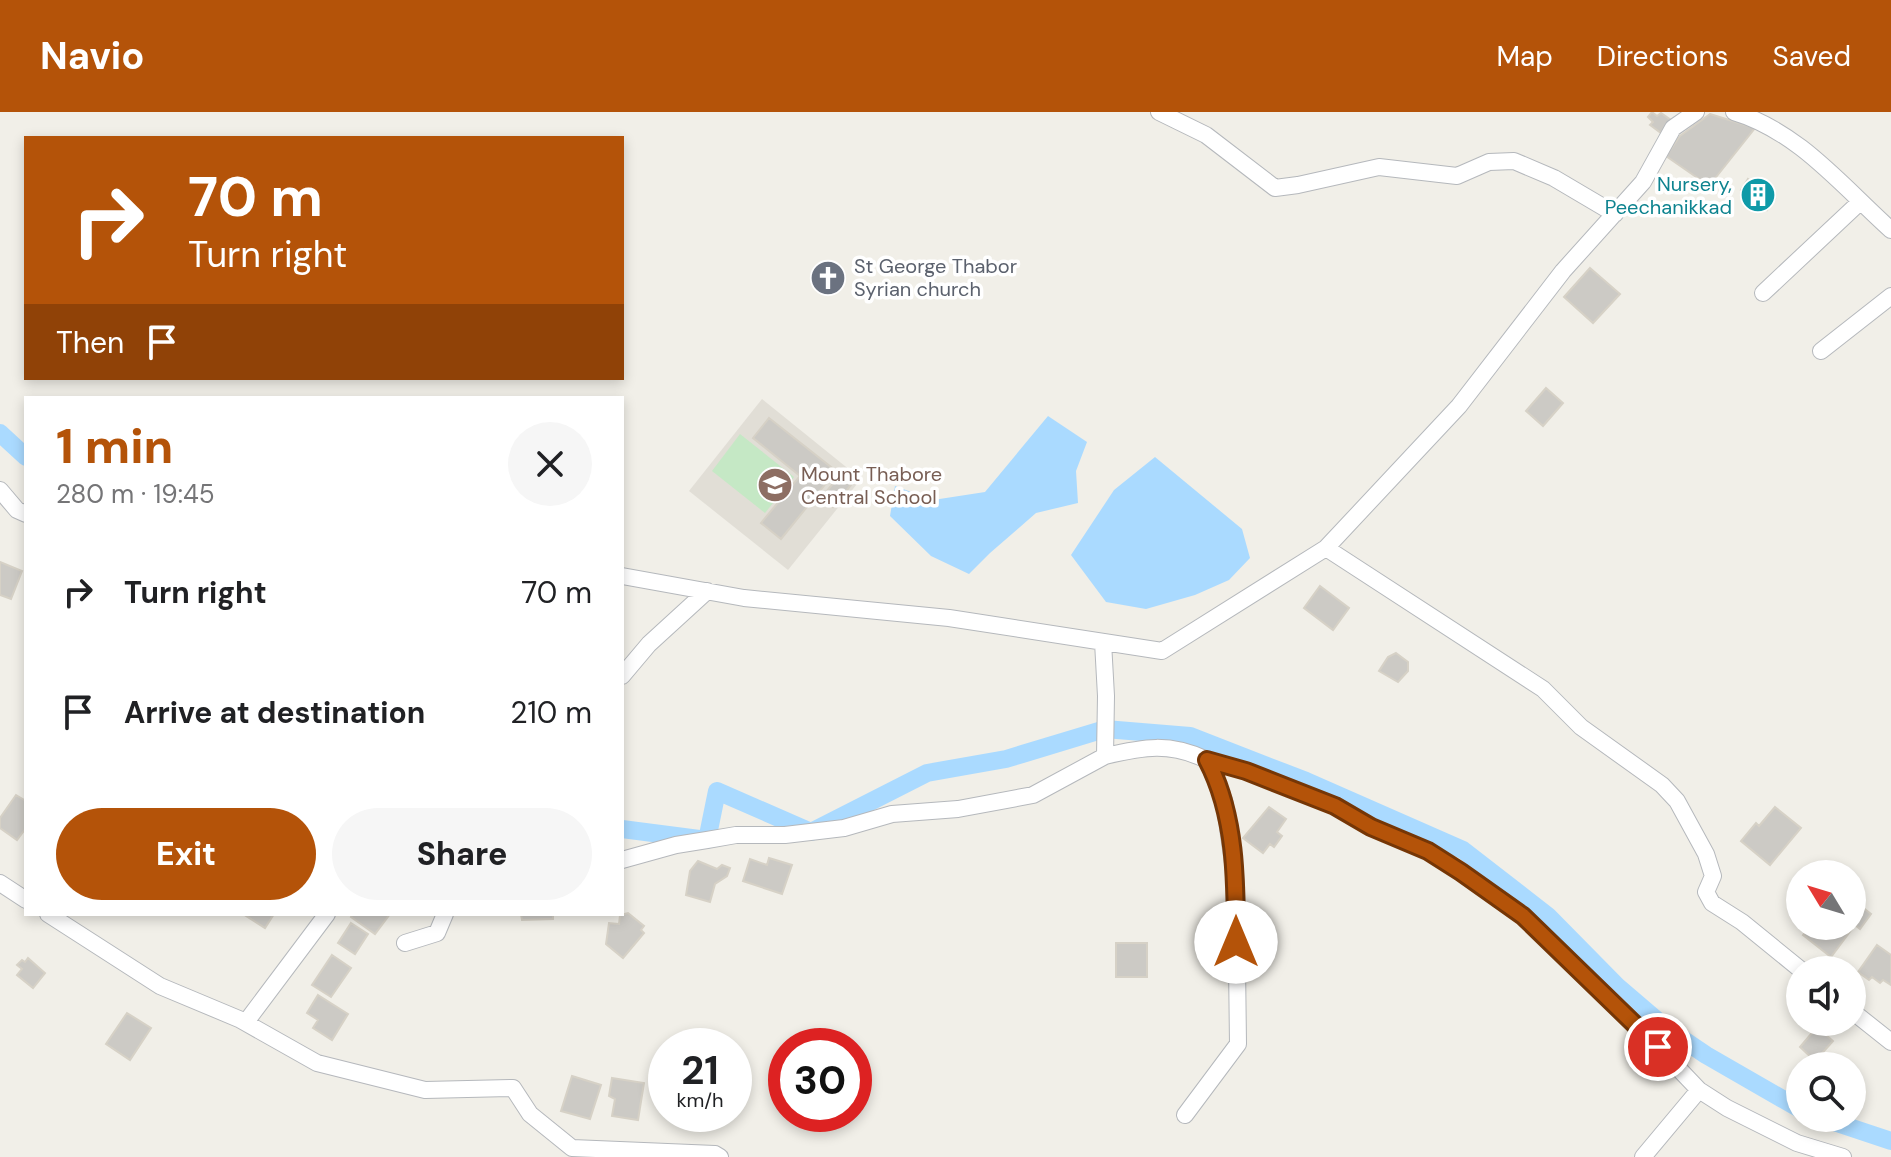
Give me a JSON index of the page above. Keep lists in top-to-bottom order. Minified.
{"places":{"building":["Nursery, Peechanikkad"],"church":["St George Thabor Syrian church"],"school or university":["Mount Thabore Central School"]},"north":"top left","page":{"header":"Navio","nav":["Map","Directions","Saved"],"turn":["70 m","Turn right"],"then":"Then","heading":["1 min","280 m · 19:45"],"list":[{"name":"Turn right","value":"70 m"},{"name":"Arrive at destination","value":"210 m"}],"buttons":["Exit","Share"],"speed":"21 km/h","limit":"30"}}
